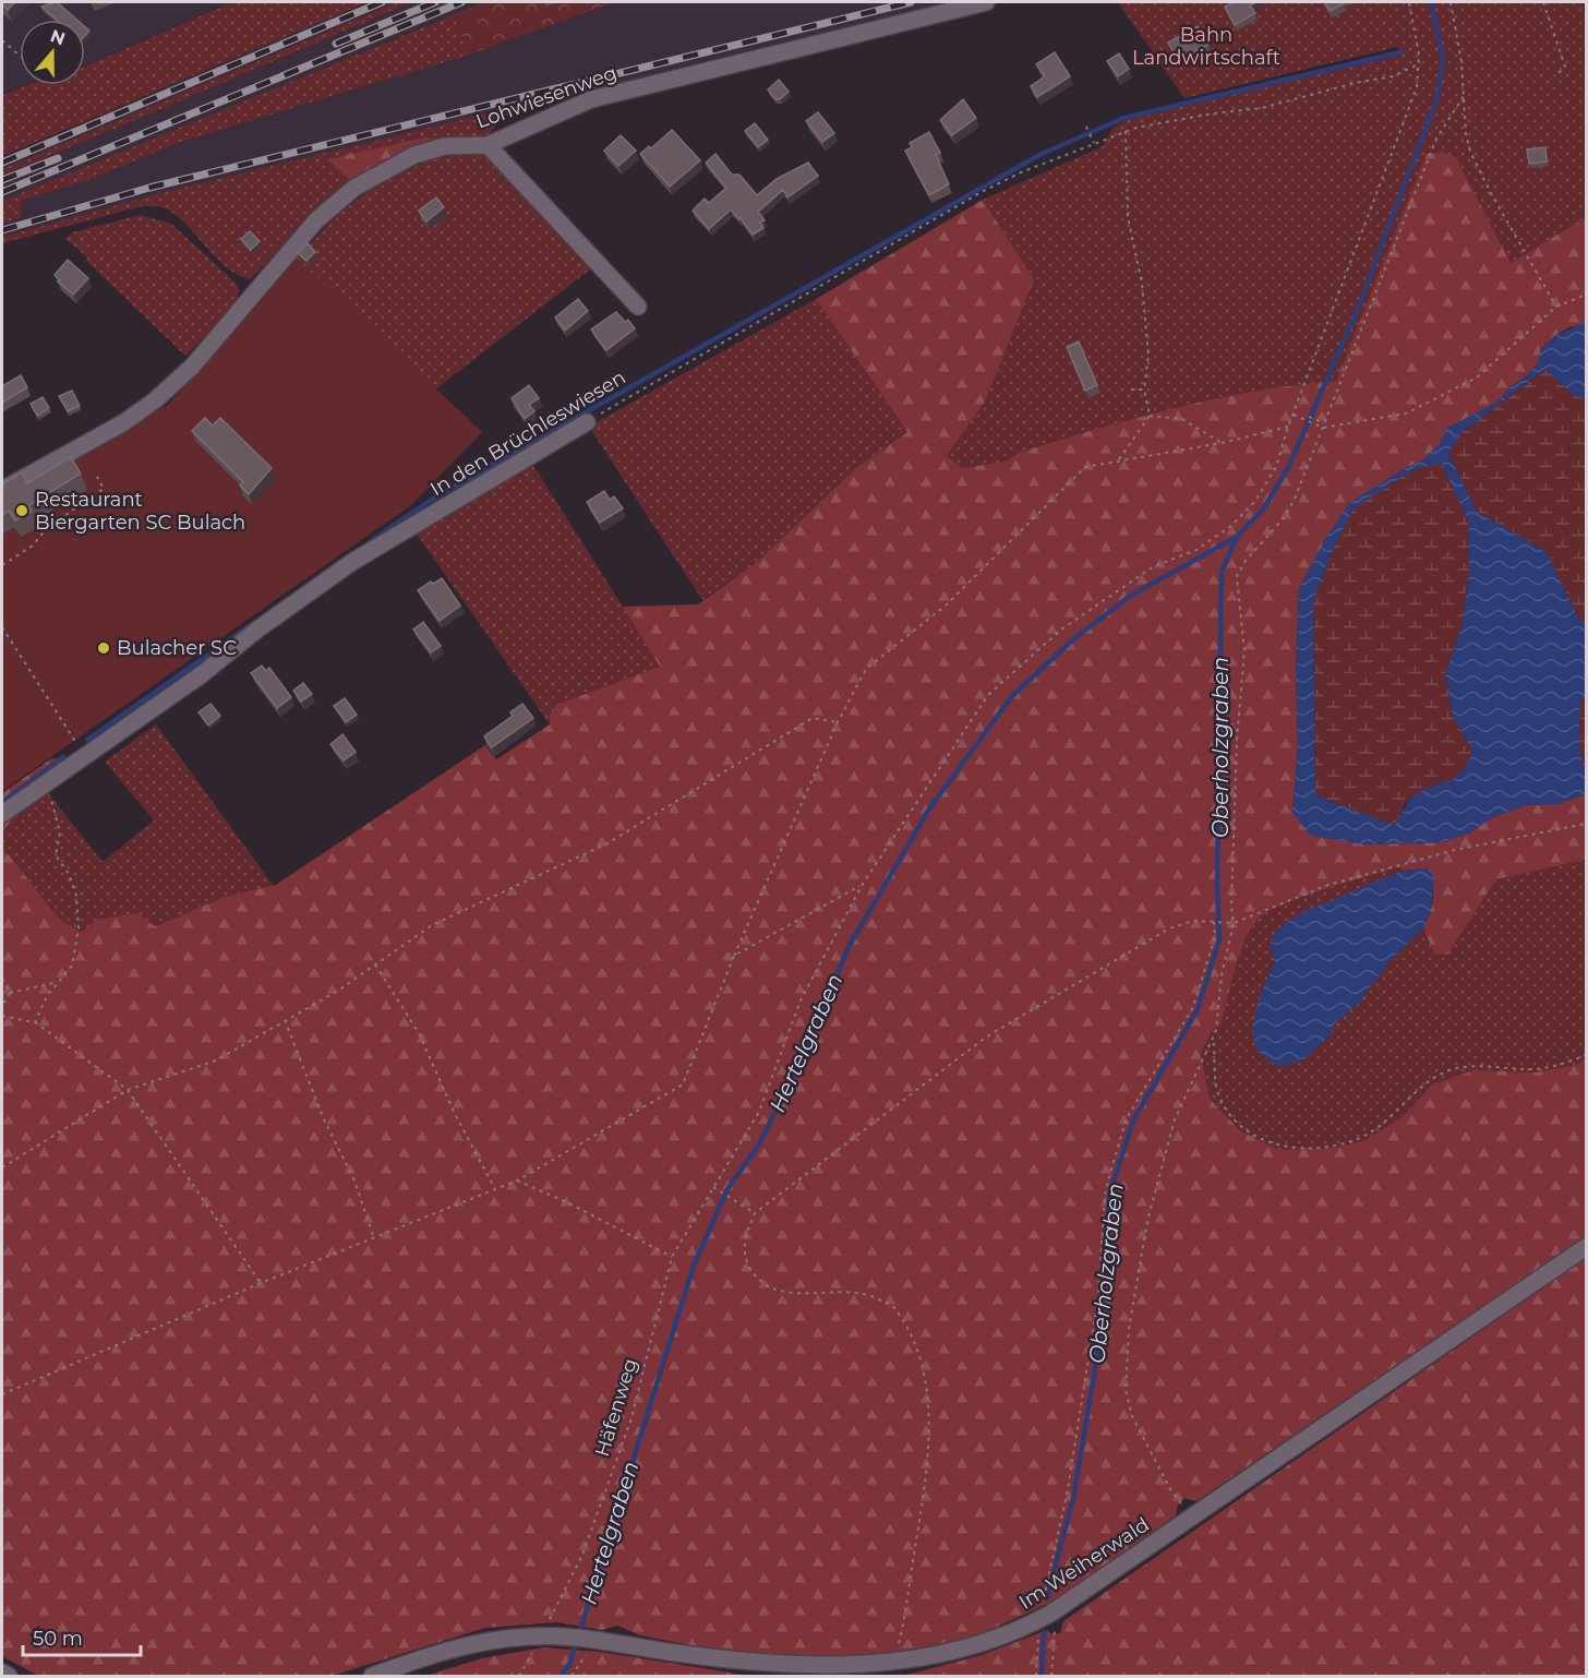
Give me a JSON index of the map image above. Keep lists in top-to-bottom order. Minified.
{"streets":{"street":["Lohwiesenweg","In den Brüchleswiesen","Im Weiherwald"],"path":["Häfenweg"]},"crossings":[["In den Brüchleswiesen","Häfenweg"],["Häfenweg","Im Weiherwald"]],"water":["Oberholzgraben","Hertelgraben"],"parks":["Bahn Landwirtschaft"],"places":["Restaurant Biergarten SC Bulach","Bulacher SC"],"scale_bar":"50 m","north":"top"}
